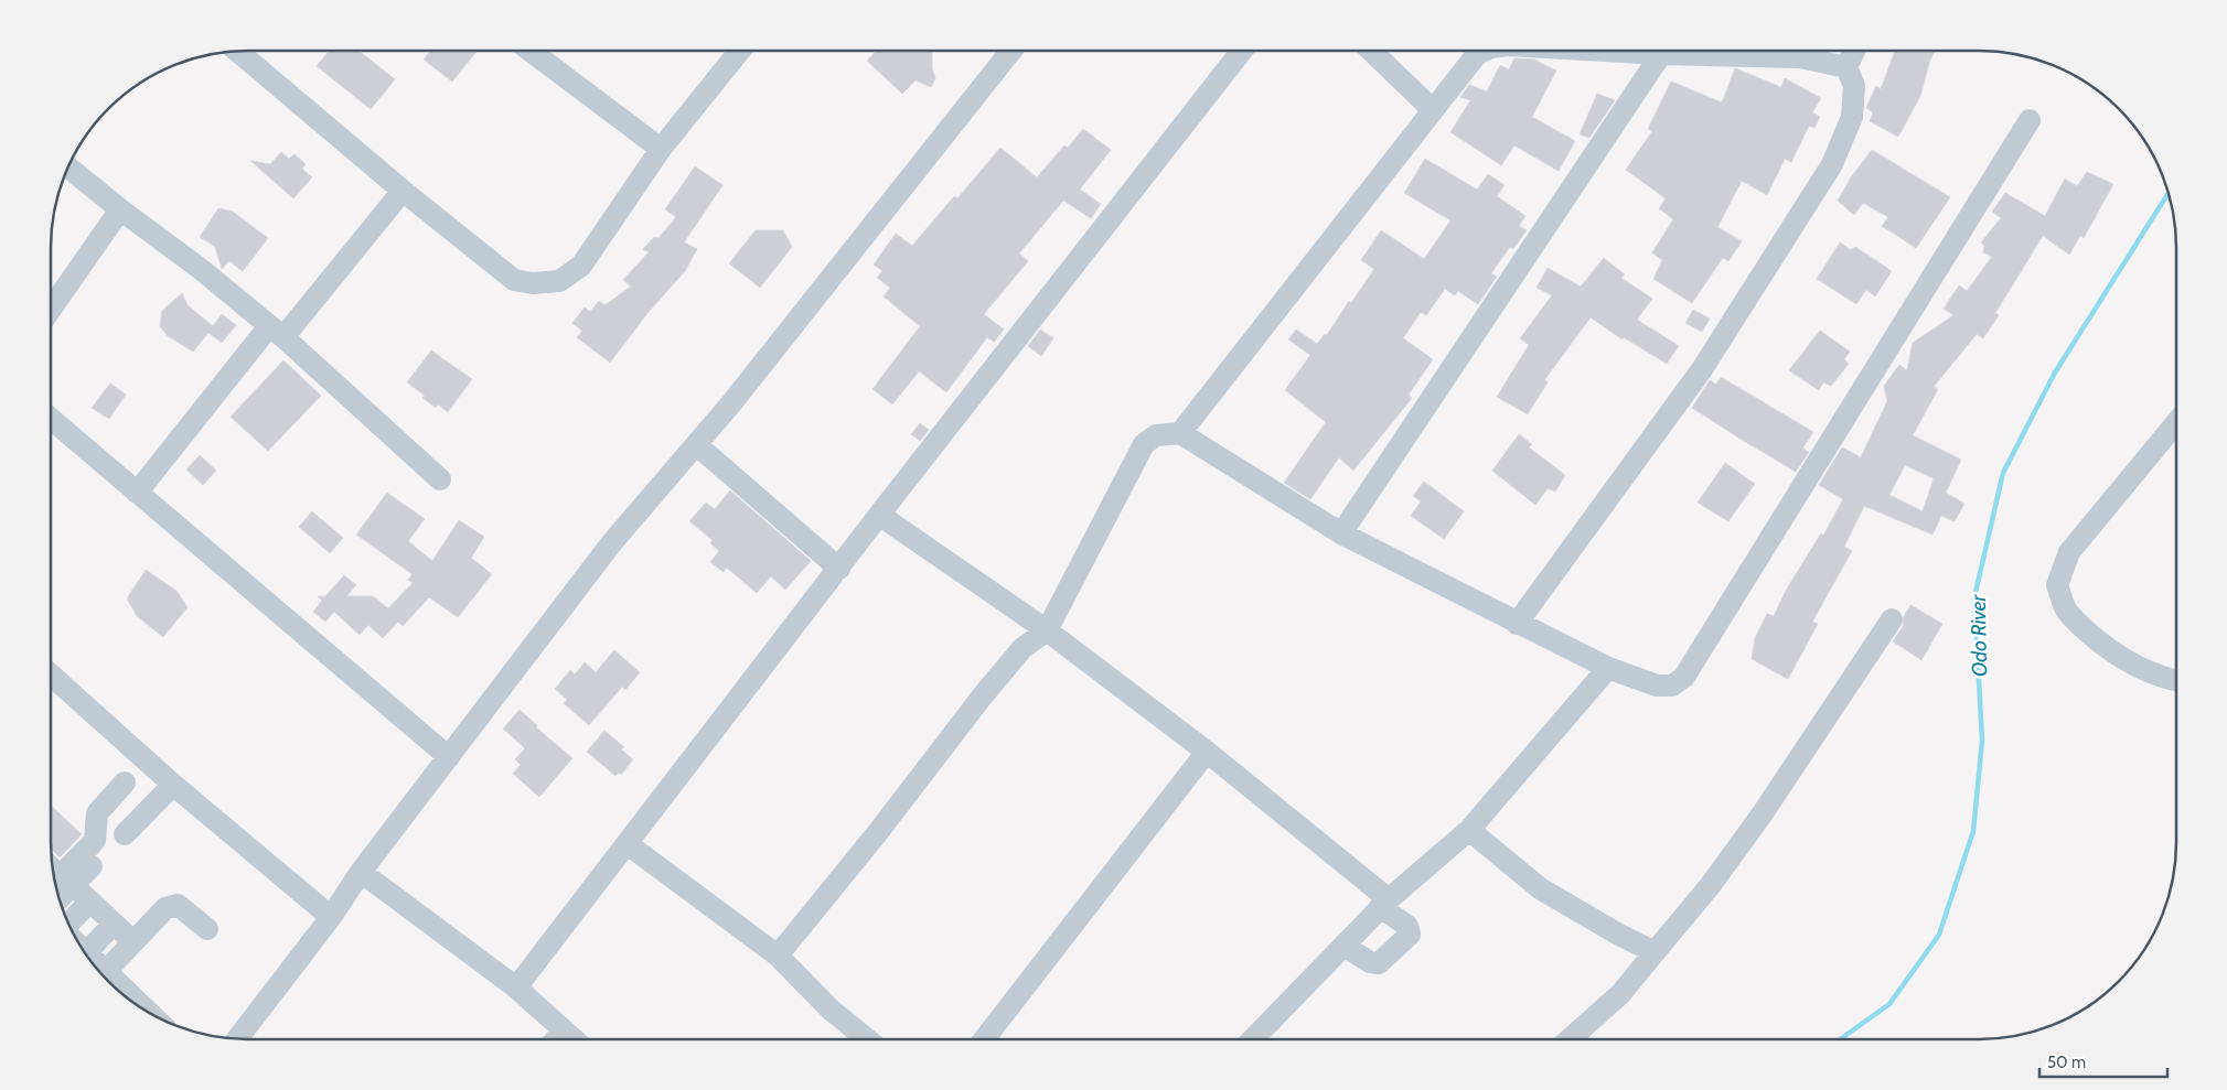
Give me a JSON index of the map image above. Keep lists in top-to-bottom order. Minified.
{"water":["Odo River"],"scale_bar":"50 m"}
